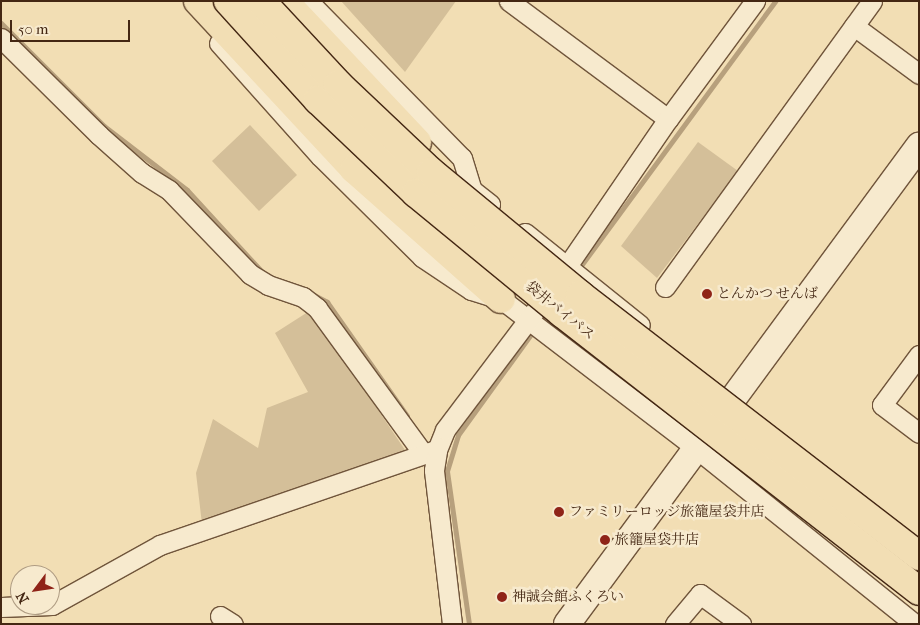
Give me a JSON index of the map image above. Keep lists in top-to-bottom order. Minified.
{"streets":{"highway":["袋井バイパス"]},"places":["とんかつ せんば","ファミリーロッジ旅籠屋袋井店","旅籠屋袋井店","神誠会館ふくろい"],"scale_bar":"50 m","north":"bottom left"}
